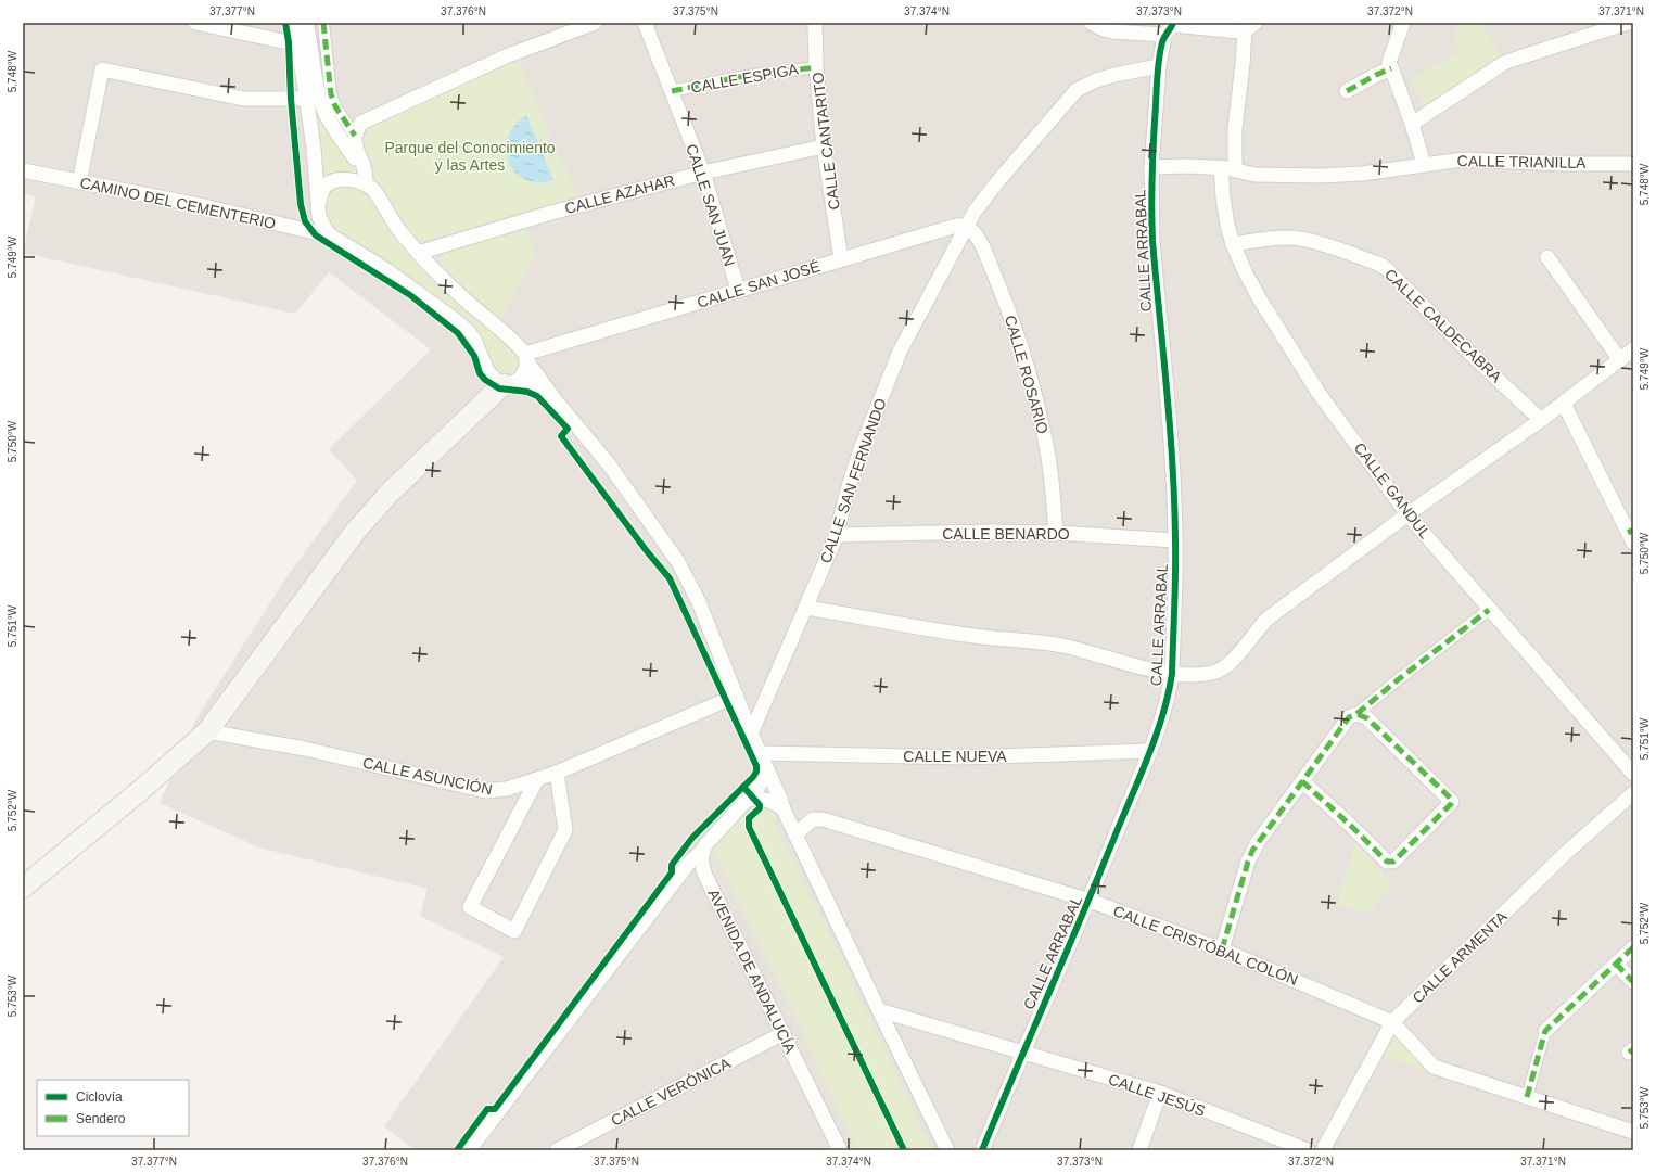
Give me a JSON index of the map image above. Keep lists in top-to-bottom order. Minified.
{"streets":{"street":["CALLE ESPIGA","CALLE CANTARITO","CALLE TRIANILLA","CALLE AZAHAR","CAMINO DEL CEMENTERIO","CALLE SAN JUAN","CALLE ARRABAL","CALLE SAN JOSÉ","CALLE CALDECABRA","CALLE ROSARIO","CALLE SAN FERNANDO","CALLE GANDUL","CALLE BENARDO","CALLE NUEVA","CALLE ASUNCIÓN","CALLE CRISTÓBAL COLÓN","CALLE ARMENTA","AVENIDA DE ANDALUCÍA","CALLE VERÓNICA","CALLE JESÚS"]},"crossings":[["CALLE ESPIGA","CALLE CANTARITO"],["CALLE ESPIGA","CALLE SAN JUAN"],["CALLE CANTARITO","CALLE AZAHAR"],["CALLE CANTARITO","CALLE SAN JOSÉ"],["CALLE TRIANILLA","CALLE ARRABAL"],["CALLE TRIANILLA","CALLE GANDUL"],["CALLE AZAHAR","CALLE SAN JUAN"],["CALLE SAN JUAN","CALLE SAN JOSÉ"],["CALLE ARRABAL","CALLE SAN FERNANDO"],["CALLE ARRABAL","CALLE BENARDO"],["CALLE ARRABAL","CALLE NUEVA"],["CALLE ARRABAL","CALLE CRISTÓBAL COLÓN"],["CALLE ARRABAL","CALLE JESÚS"],["CALLE SAN JOSÉ","CALLE ROSARIO"],["CALLE SAN JOSÉ","CALLE SAN FERNANDO"],["CALLE CALDECABRA","CALLE GANDUL"],["CALLE ROSARIO","CALLE SAN FERNANDO"],["CALLE ROSARIO","CALLE BENARDO"],["CALLE SAN FERNANDO","CALLE BENARDO"],["CALLE CRISTÓBAL COLÓN","CALLE ARMENTA"],["AVENIDA DE ANDALUCÍA","CALLE VERÓNICA"]],"parks":["Parque del Conocimiento y las Artes"],"legend":["Ciclovía","Sendero"],"coordinates":["37.377°N","37.376°N","37.375°N","37.374°N","37.373°N","37.372°N","37.371°N","5.748°W","5.749°W","5.750°W","5.751°W","5.752°W","5.753°W"]}
